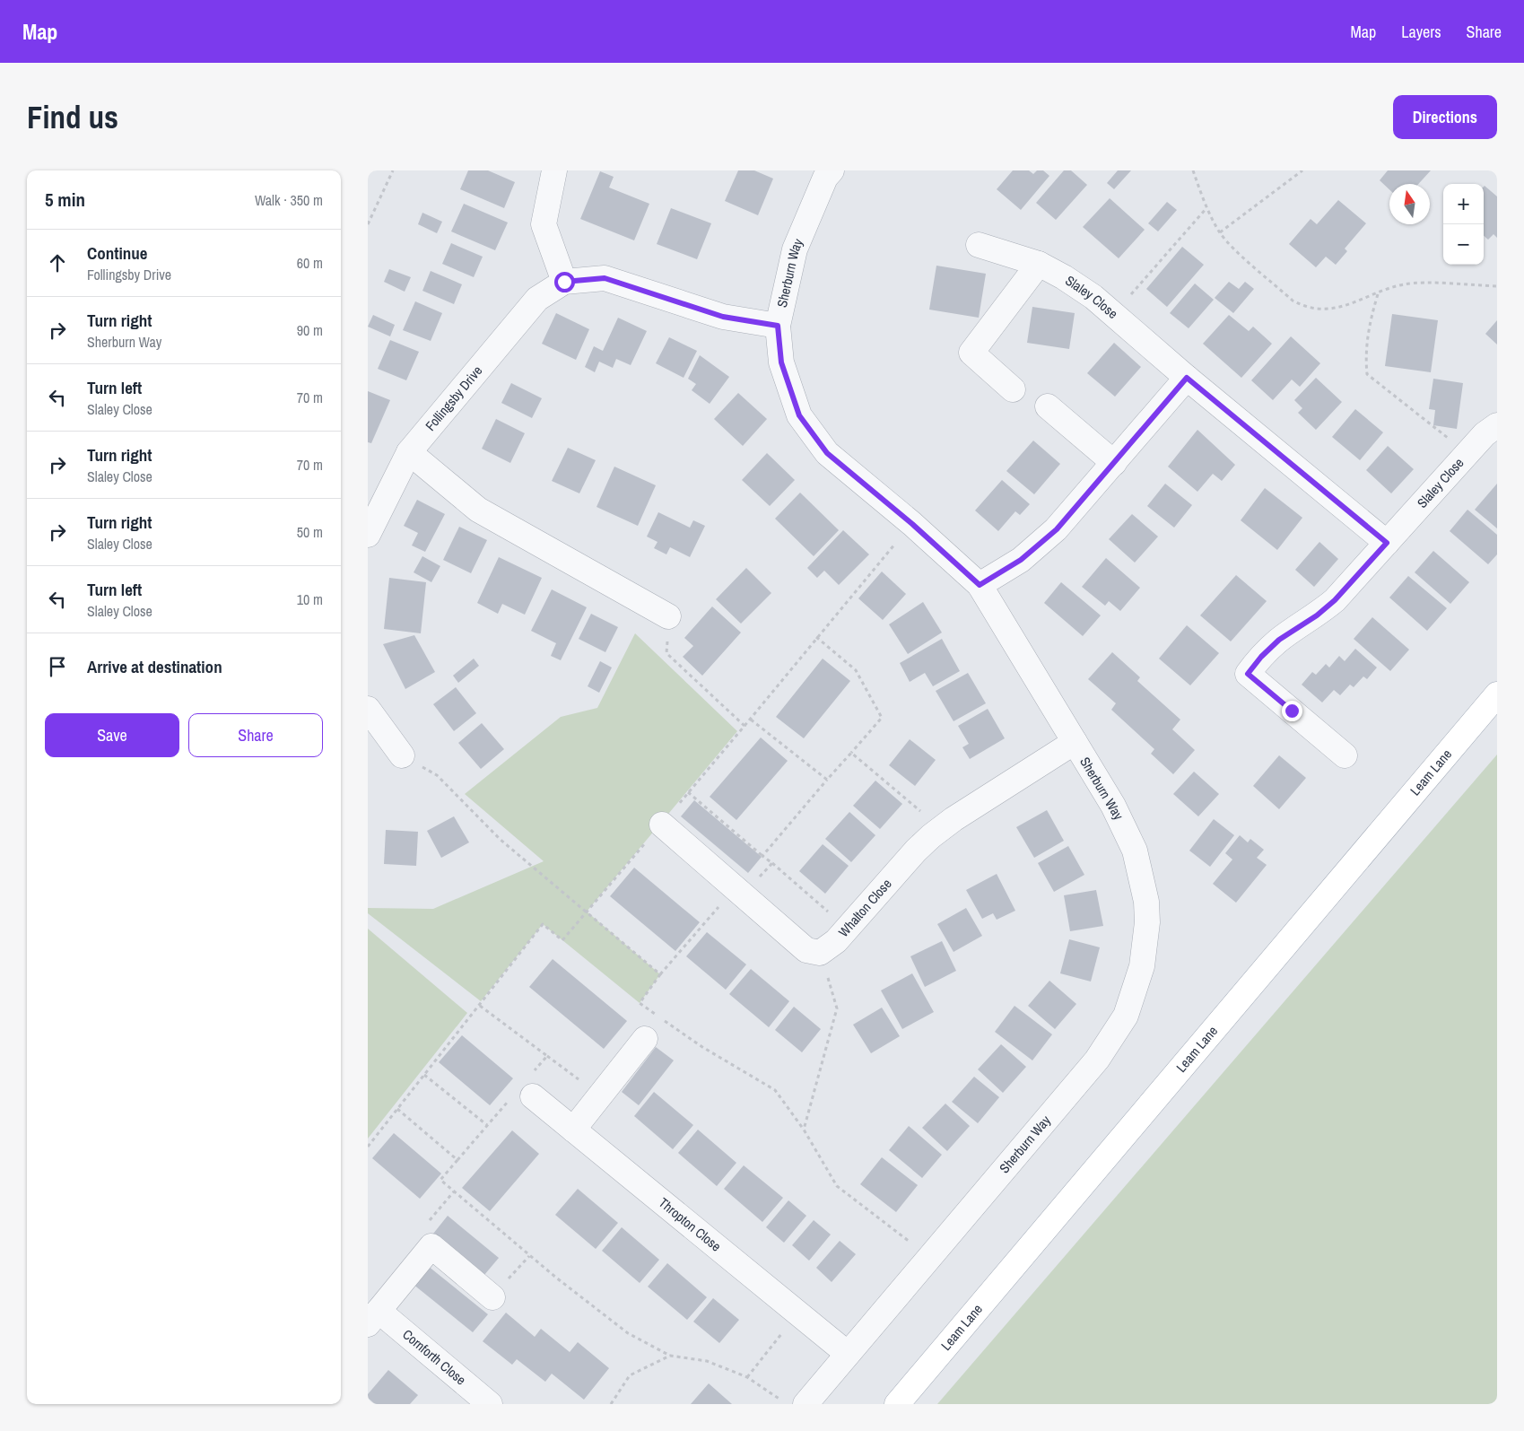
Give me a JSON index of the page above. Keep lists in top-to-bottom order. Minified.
{"streets":{"main road":["Leam Lane"],"street":["Sherburn Way","Slaley Close","Follingsby Drive","Whalton Close","Thropton Close","Cornforth Close"]},"crossings":[["Sherburn Way","Follingsby Drive"],["Sherburn Way","Whalton Close"],["Sherburn Way","Thropton Close"]],"north":"top","page":{"header":"Map","nav":["Map","Layers","Share"],"buttons":["Directions",["Save","Share"]],"title":"Find us","heading":["5 min","Walk · 350 m"],"map_buttons":["+","−"],"list":[["Continue","Follingsby Drive","60 m"],["Turn right","Sherburn Way","90 m"],["Turn left","Slaley Close","70 m"],["Turn right","Slaley Close","70 m"],["Turn right","Slaley Close","50 m"],["Turn left","Slaley Close","10 m"],"Arrive at destination"]}}
